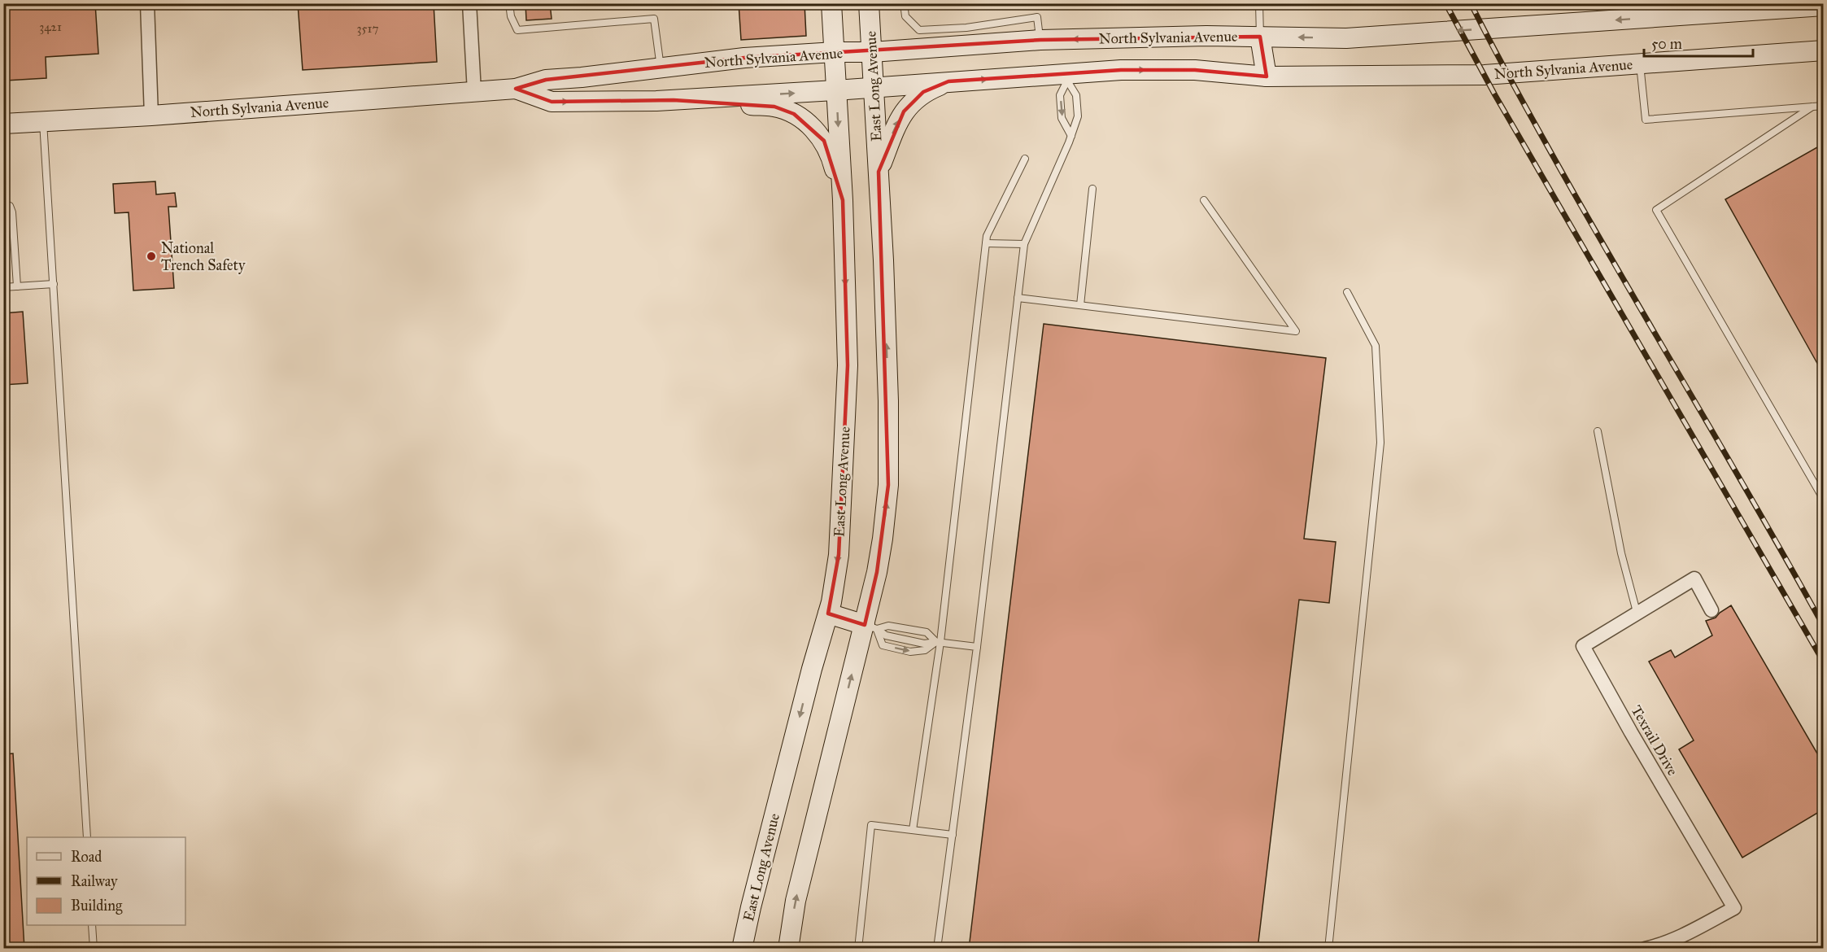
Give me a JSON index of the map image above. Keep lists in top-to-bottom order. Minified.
{"streets":{"main road":["North Sylvania Avenue","East Long Avenue"],"street":["Texrail Drive"]},"crossings":[["North Sylvania Avenue","East Long Avenue"]],"places":["National Trench Safety"],"house_numbers":["3421","3517"],"legend":["Road","Railway","Building"],"scale_bar":"50 m"}
